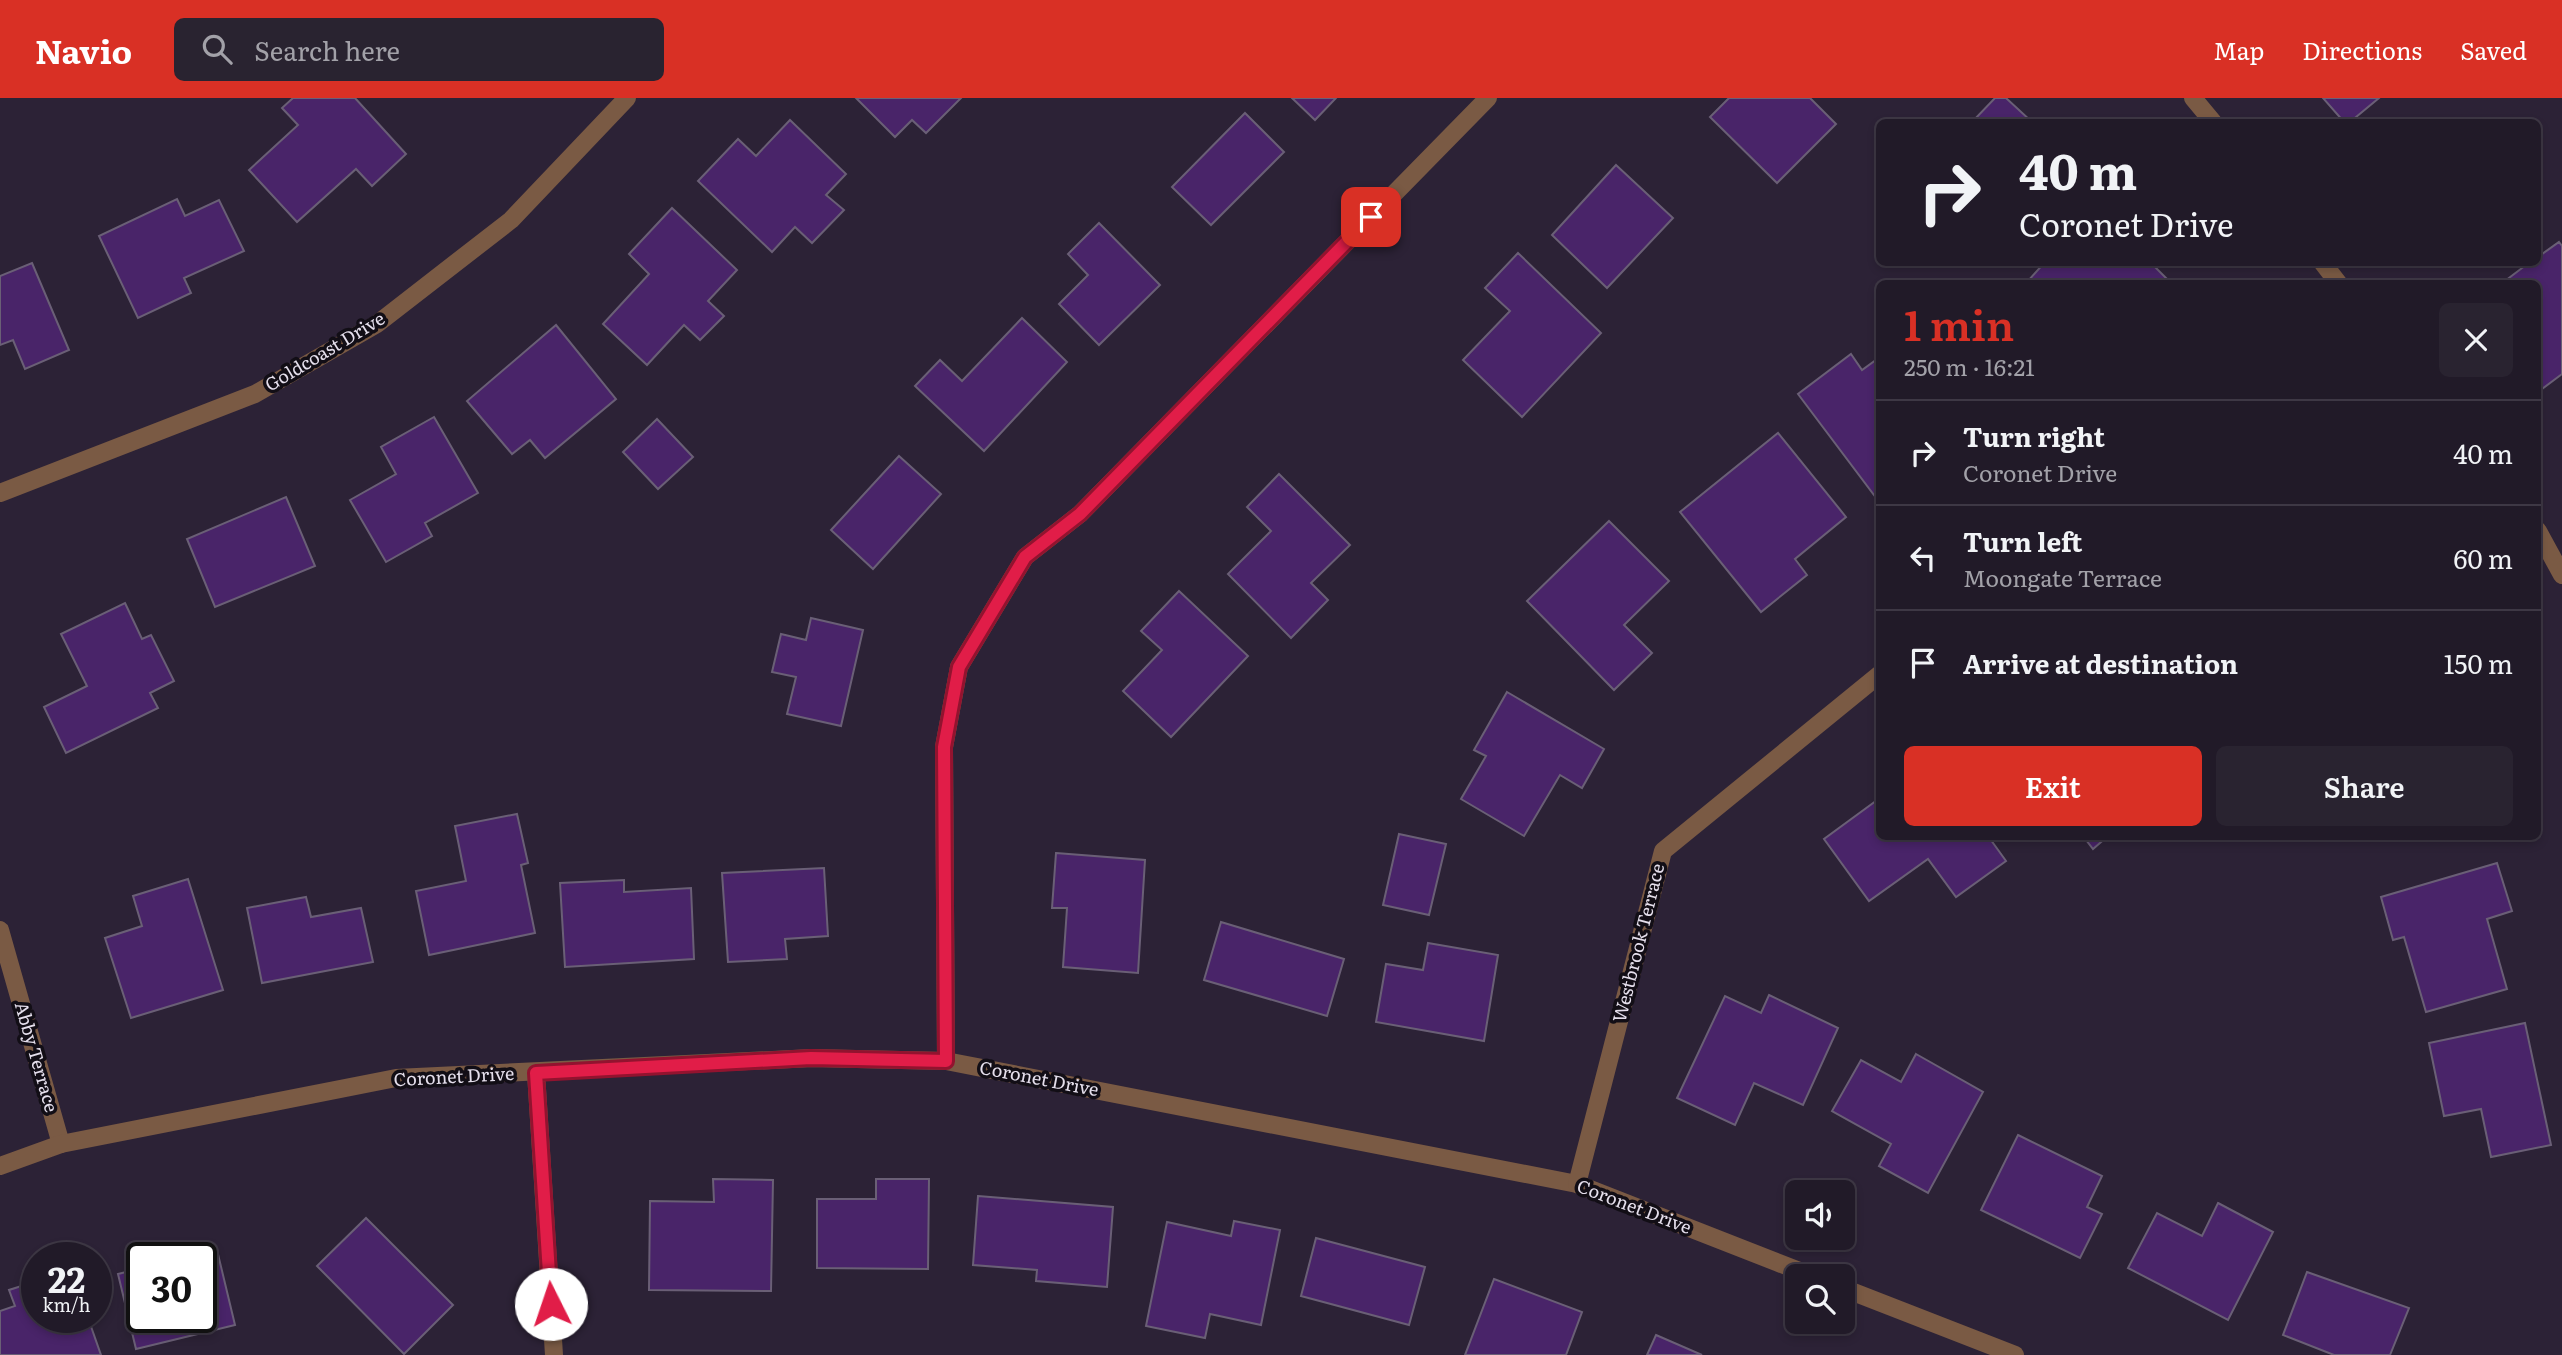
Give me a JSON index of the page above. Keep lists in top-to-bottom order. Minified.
{"streets":{"street":["Goldcoast Drive","Westbrook Terrace","Abby Terrace","Coronet Drive"]},"crossings":[["Westbrook Terrace","Coronet Drive"],["Abby Terrace","Coronet Drive"]],"page":{"header":"Navio","search":"Search here","nav":["Map","Directions","Saved"],"turn":["40 m","Coronet Drive"],"heading":["1 min","250 m · 16:21"],"list":[{"name":"Turn right","note":"Coronet Drive","value":"40 m"},{"name":"Turn left","note":"Moongate Terrace","value":"60 m"},{"name":"Arrive at destination","value":"150 m"}],"buttons":["Exit","Share"],"speed":"22 km/h","limit":"30"}}
